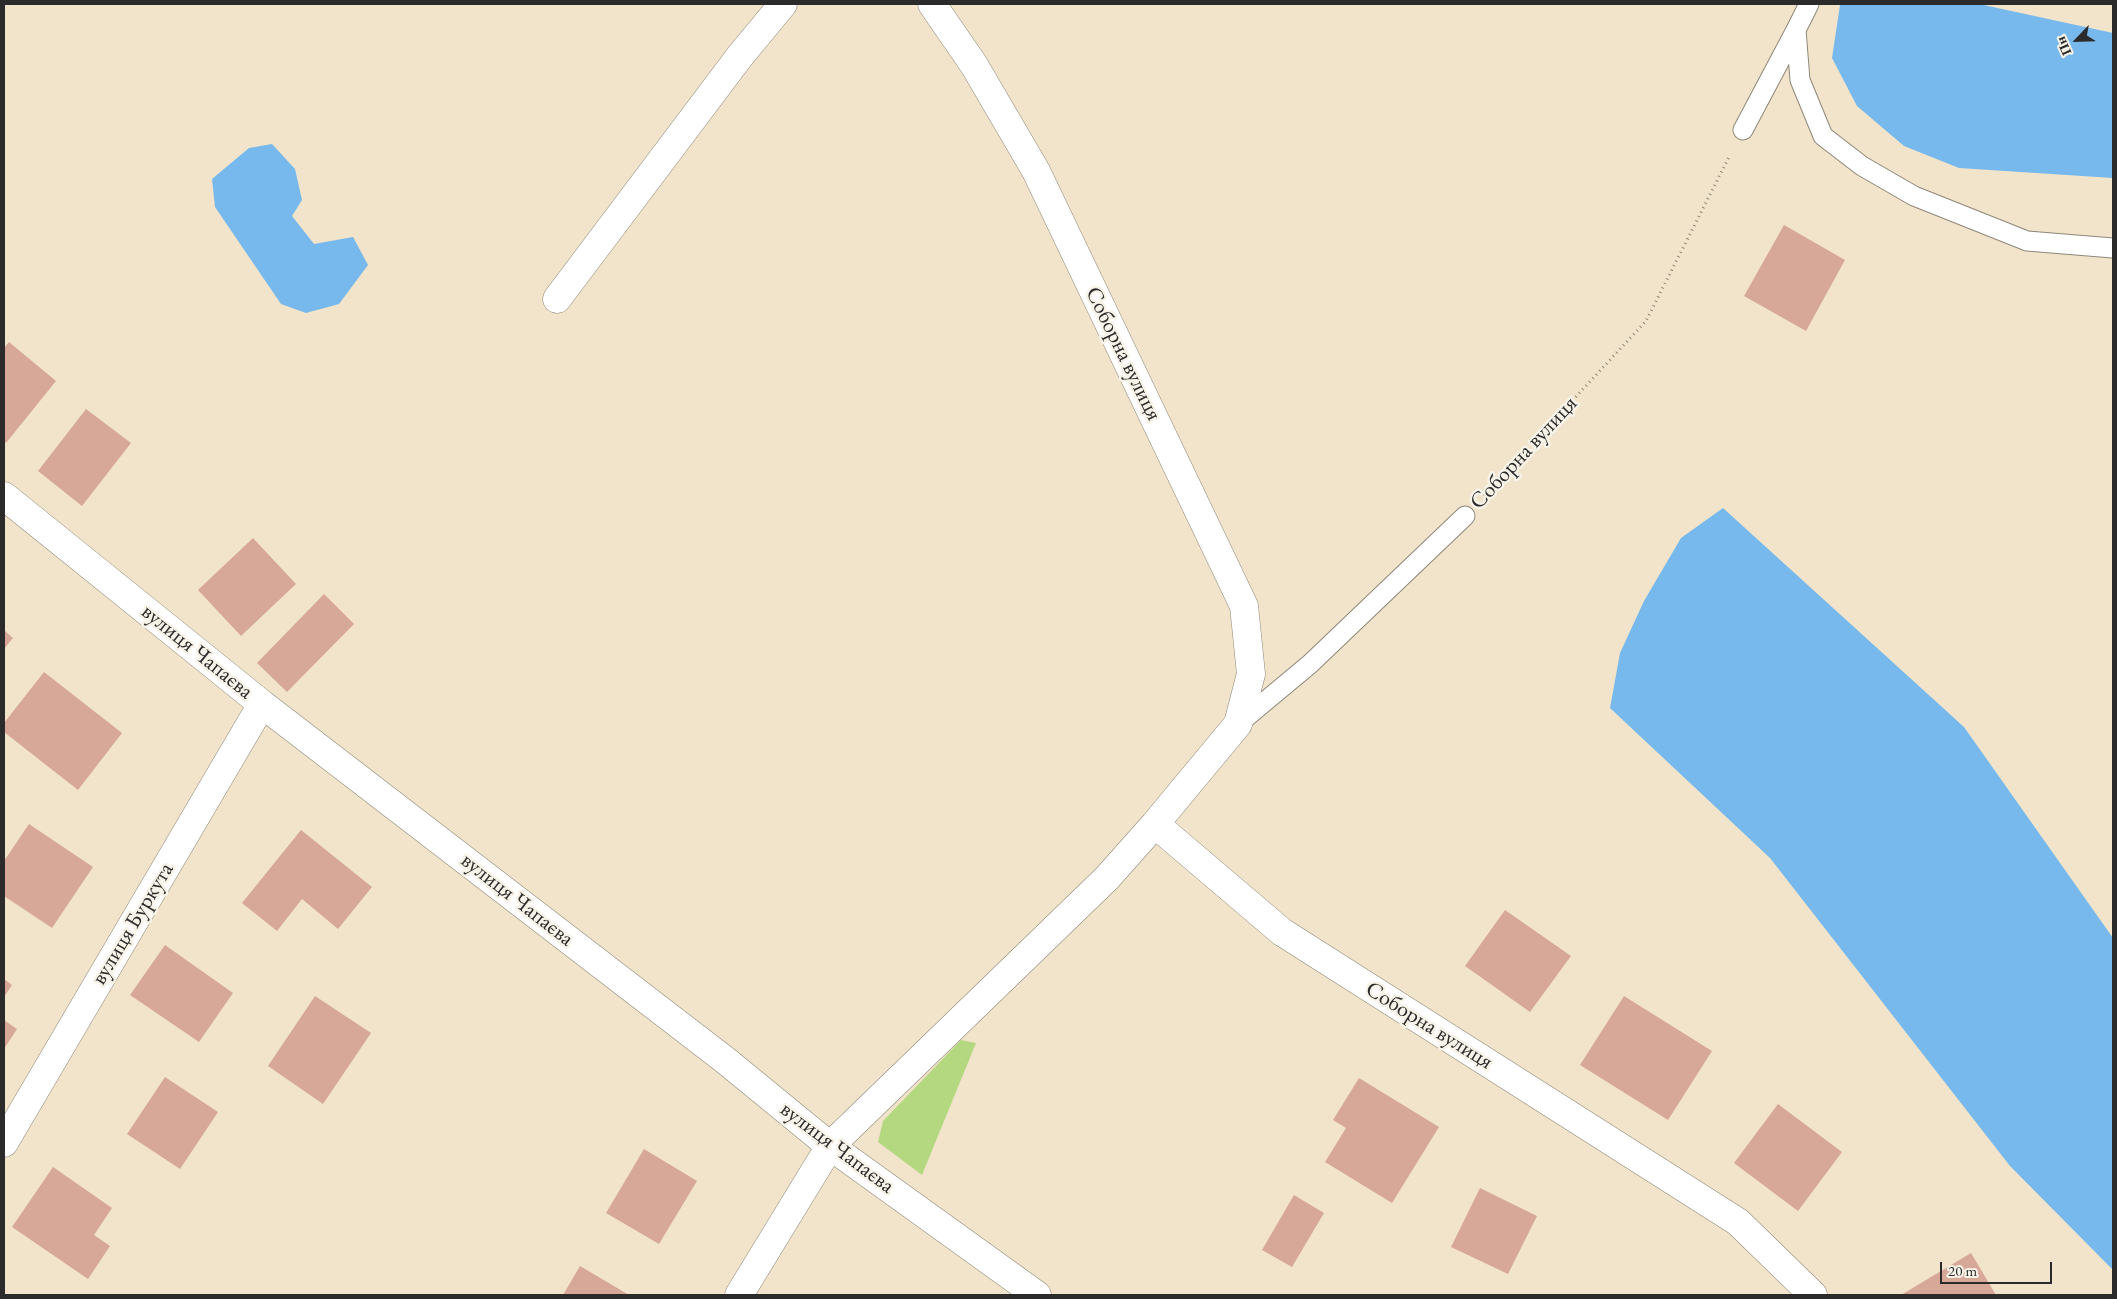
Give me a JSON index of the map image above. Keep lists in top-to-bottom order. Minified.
{"streets":{"street":["Соборна вулиця","вулиця Чапаєва","вулиця Буркута"]},"crossings":[["вулиця Чапаєва","вулиця Буркута"]],"scale_bar":"20 m","north":"bottom left"}
